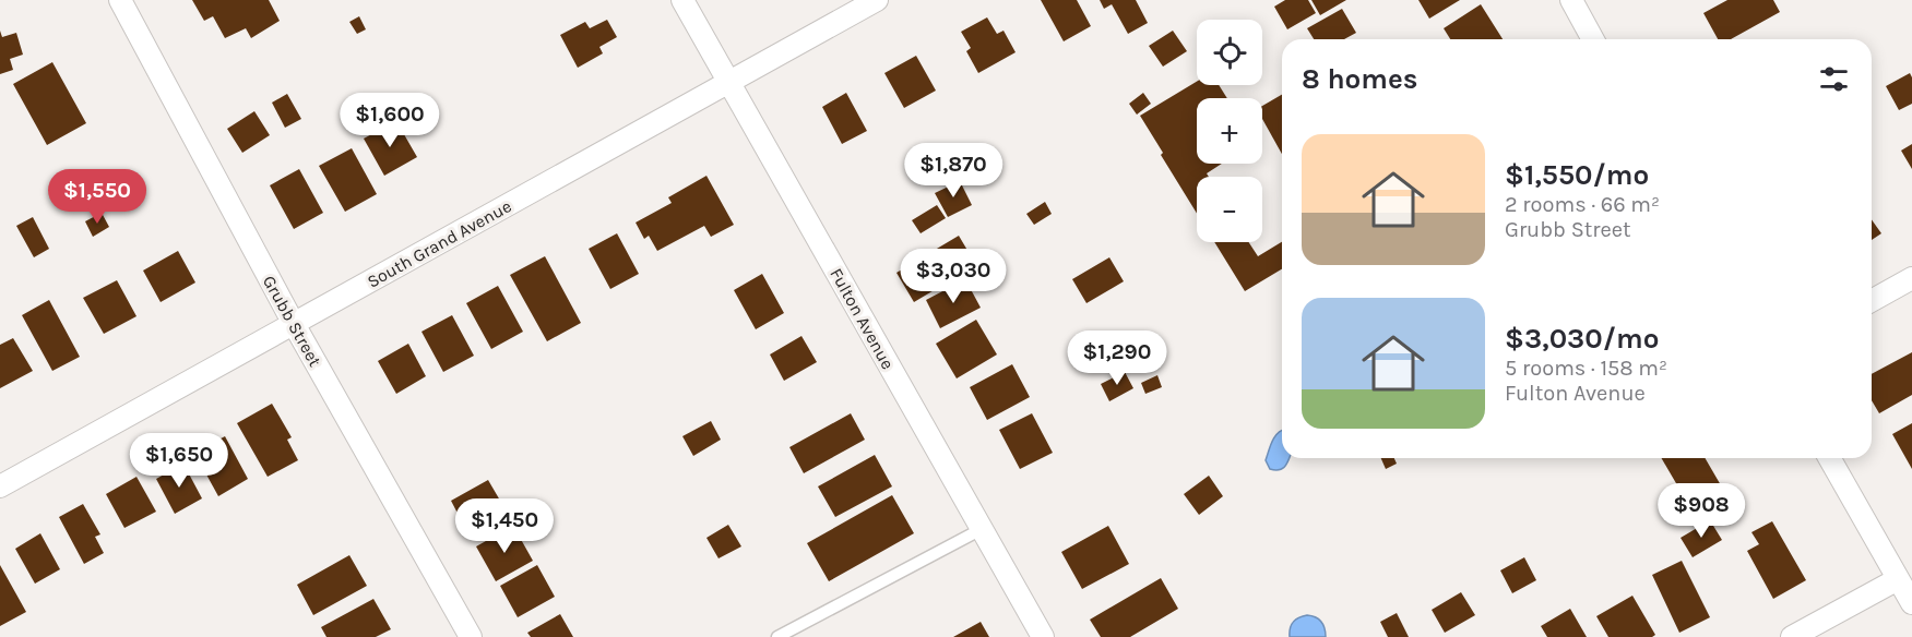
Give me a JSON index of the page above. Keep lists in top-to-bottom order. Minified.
{"streets":{"street":["South Grand Avenue","Fulton Avenue","Grubb Street"]},"crossings":[["South Grand Avenue","Fulton Avenue"],["South Grand Avenue","Grubb Street"]],"page":{"map_buttons":["+","−"],"heading":"8 homes","price":["$1,600","$1,870","$1,550","$3,030","$1,290","$1,650","$908","$1,450"],"list":[{"name":"$1,550/mo","note":"2 rooms · 66 m² · Grubb Street"},{"name":"$3,030/mo","note":"5 rooms · 158 m² · Fulton Avenue"}]}}
